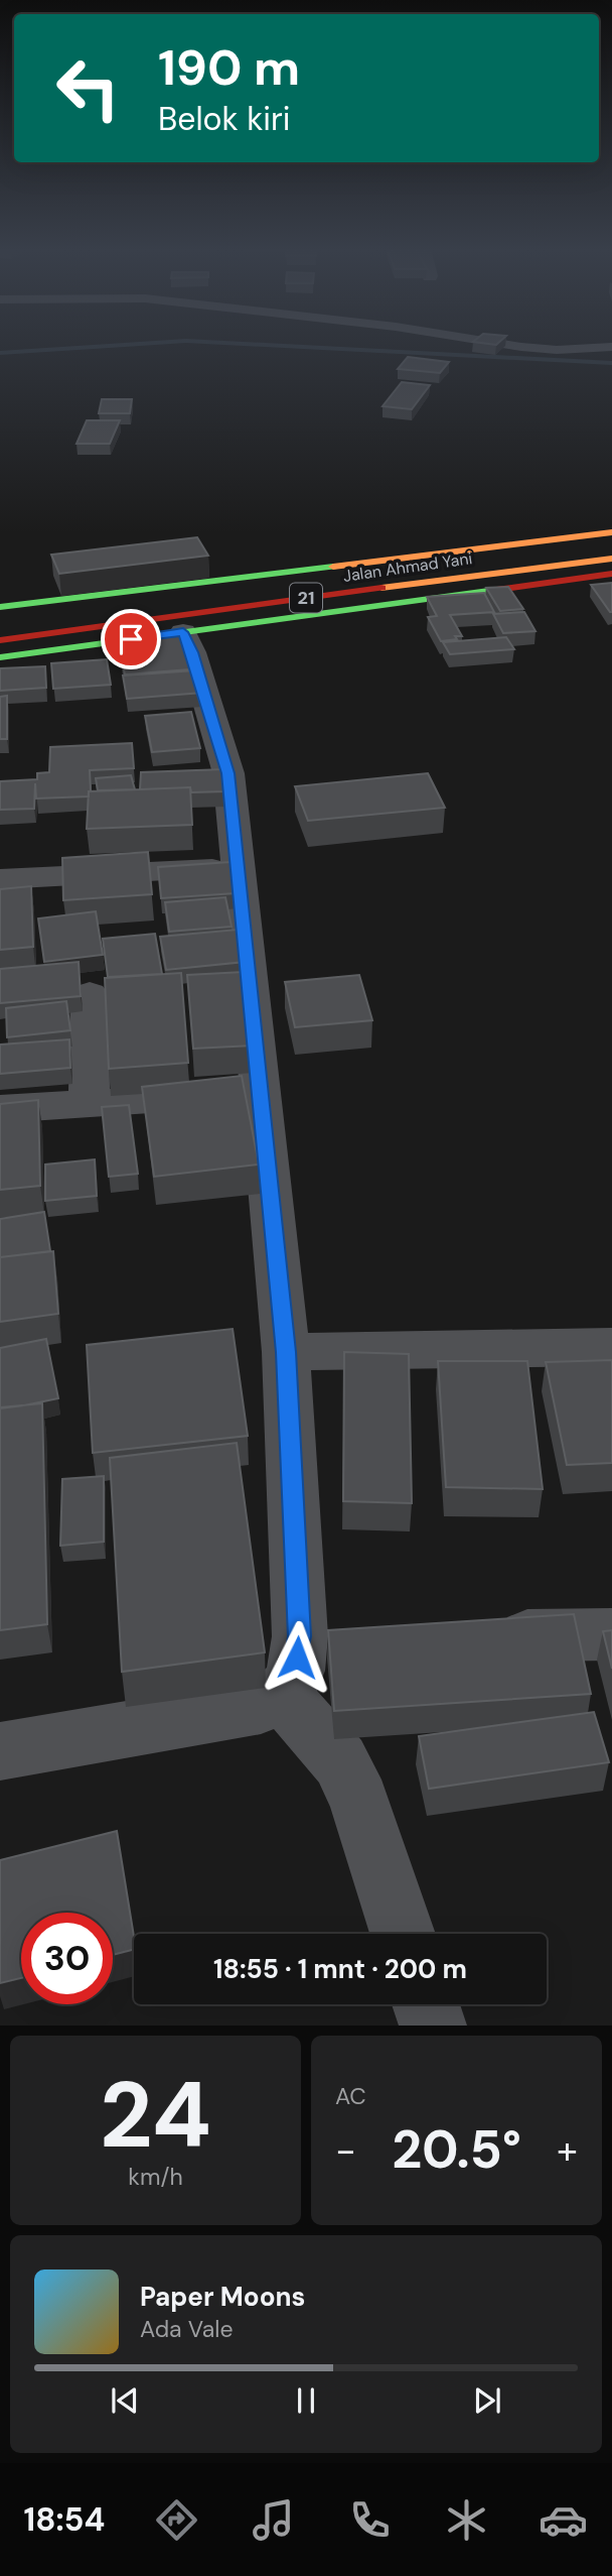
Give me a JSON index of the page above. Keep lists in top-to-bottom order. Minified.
{"streets":{"main road":["Jalan Ahmad Yani","21"]},"page":{"turn":["190 m","Belok kiri"],"limit":"30","trip":"18:55 · 1 mnt · 200 m","tile":[["24","km/h"],"AC"],"heat":["−","20.5°","+"],"song":["Paper Moons","Ada Vale"],"tabs":"18:54"}}
